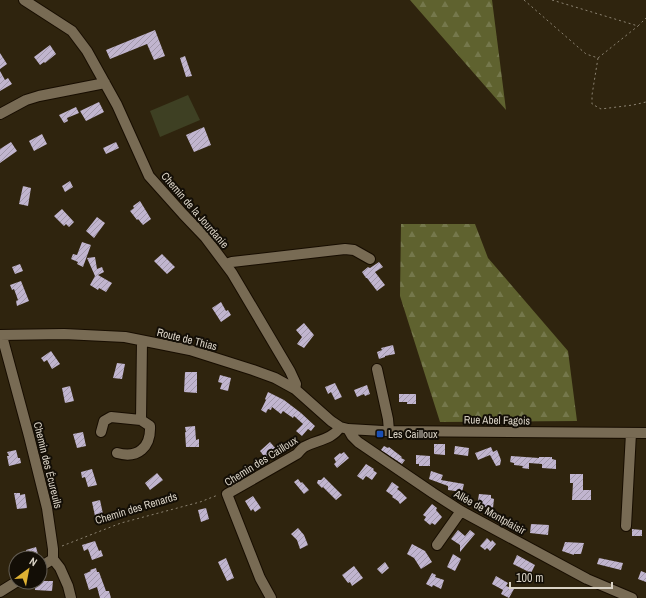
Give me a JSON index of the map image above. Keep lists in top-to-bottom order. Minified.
{"streets":{"street":["Chemin de la Jourdanie","Route de Thias","Rue Abel Fagois","Chemin des Cailloux","Chemin des Écureuils","Allée de Montplaisir"],"path":["Chemin des Renards"]},"crossings":[["Chemin de la Jourdanie","Route de Thias"],["Route de Thias","Rue Abel Fagois"],["Route de Thias","Chemin des Cailloux"],["Route de Thias","Chemin des Écureuils"],["Route de Thias","Allée de Montplaisir"],["Rue Abel Fagois","Chemin des Cailloux"],["Rue Abel Fagois","Allée de Montplaisir"],["Chemin des Cailloux","Chemin des Renards"],["Chemin des Cailloux","Allée de Montplaisir"],["Chemin des Écureuils","Chemin des Renards"]],"places":{"transit":["Les Cailloux"]},"scale_bar":"100 m","north":"top right"}
